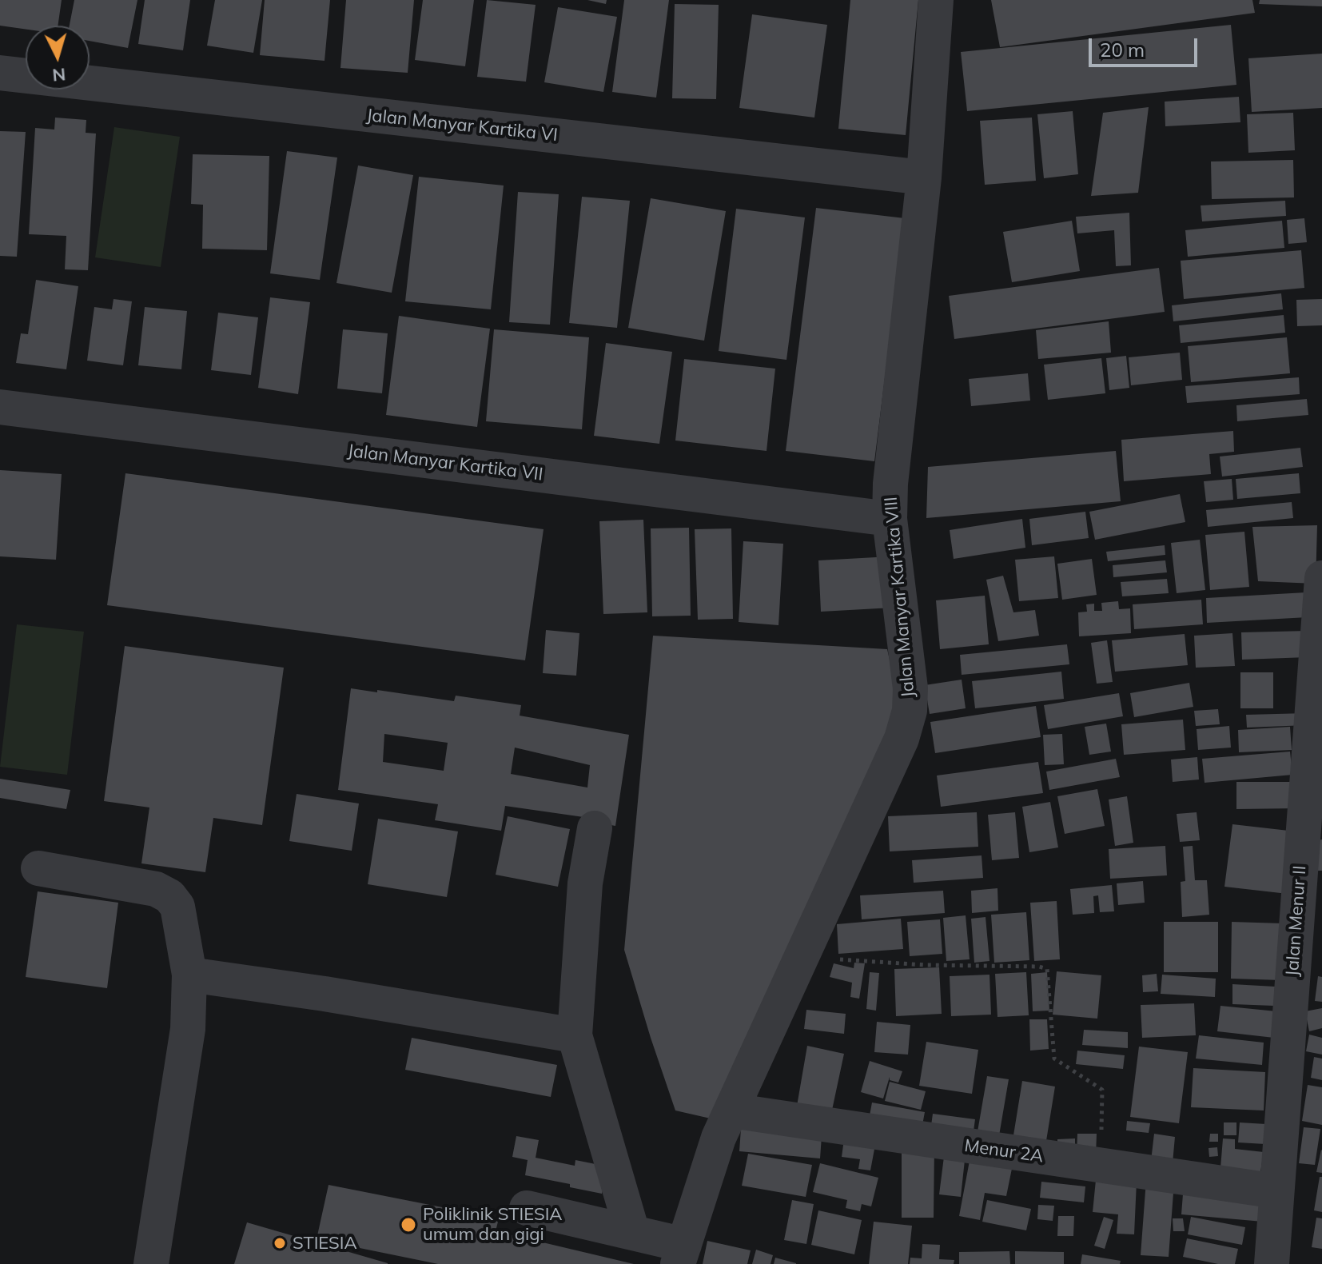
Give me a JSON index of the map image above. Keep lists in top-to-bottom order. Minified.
{"streets":{"street":["Jalan Manyar Kartika VI","Jalan Manyar Kartika VII","Jalan Manyar Kartika VIII","Jalan Menur II","Menur 2A"]},"crossings":[["Jalan Manyar Kartika VI","Jalan Manyar Kartika VIII"],["Jalan Manyar Kartika VII","Jalan Manyar Kartika VIII"],["Jalan Manyar Kartika VIII","Menur 2A"],["Jalan Menur II","Menur 2A"]],"places":["Poliklinik STIESIA umum dan gigi","STIESIA"],"scale_bar":"20 m","north":"bottom"}
